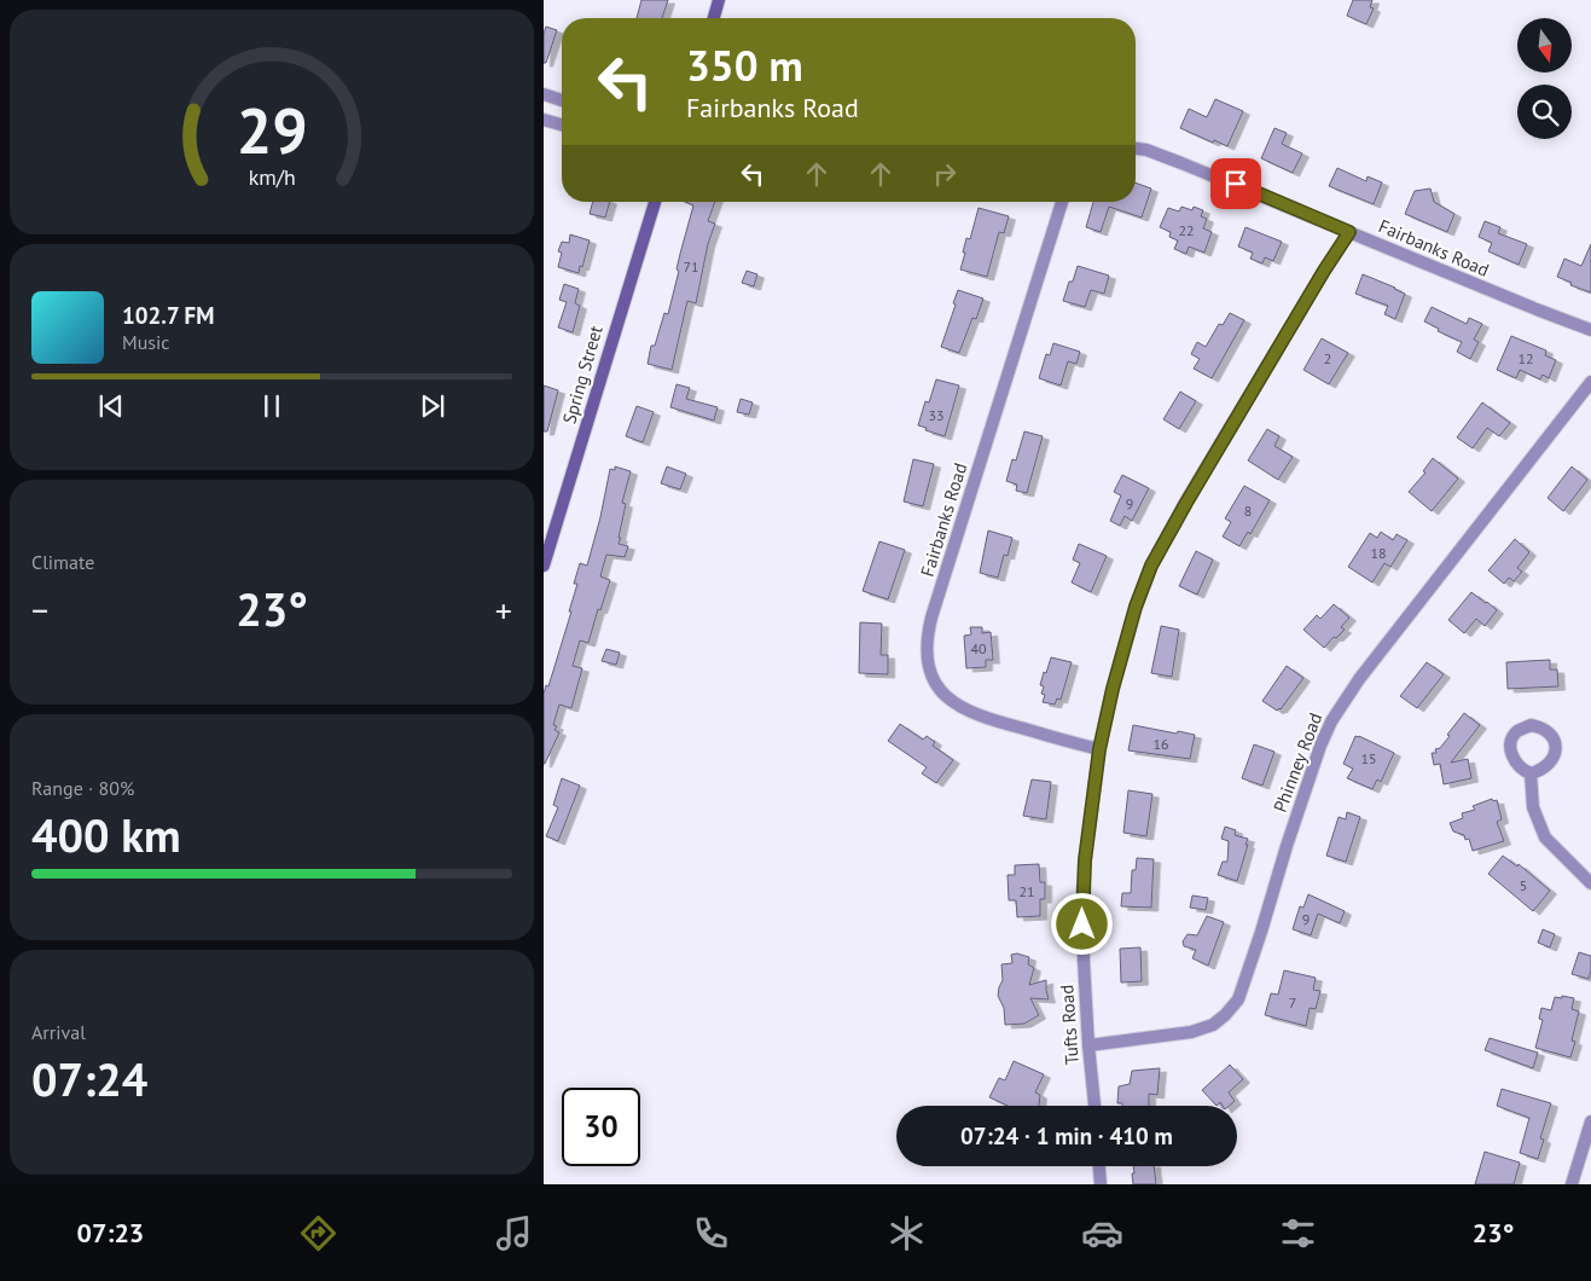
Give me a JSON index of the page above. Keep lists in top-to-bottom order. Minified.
{"streets":{"main road":["Spring Street"],"street":["Fairbanks Road","Phinney Road","Tufts Road"]},"crossings":[["Fairbanks Road","Tufts Road"],["Phinney Road","Tufts Road"]],"house_numbers":["22","71","2","12","33","9","8","18","40","16","15","5","21","9","7"],"north":"bottom","page":{"turn":["350 m","Fairbanks Road"],"song":["102.7 FM","Music"],"tile":["Climate",["Range · 80%","400 km"],["Arrival","07:24"]],"heat":["−","23°","+"],"limit":"30","trip":"07:24 · 1 min · 410 m","tabs":["07:23","23°"],"gauge":["29","km/h"]}}
